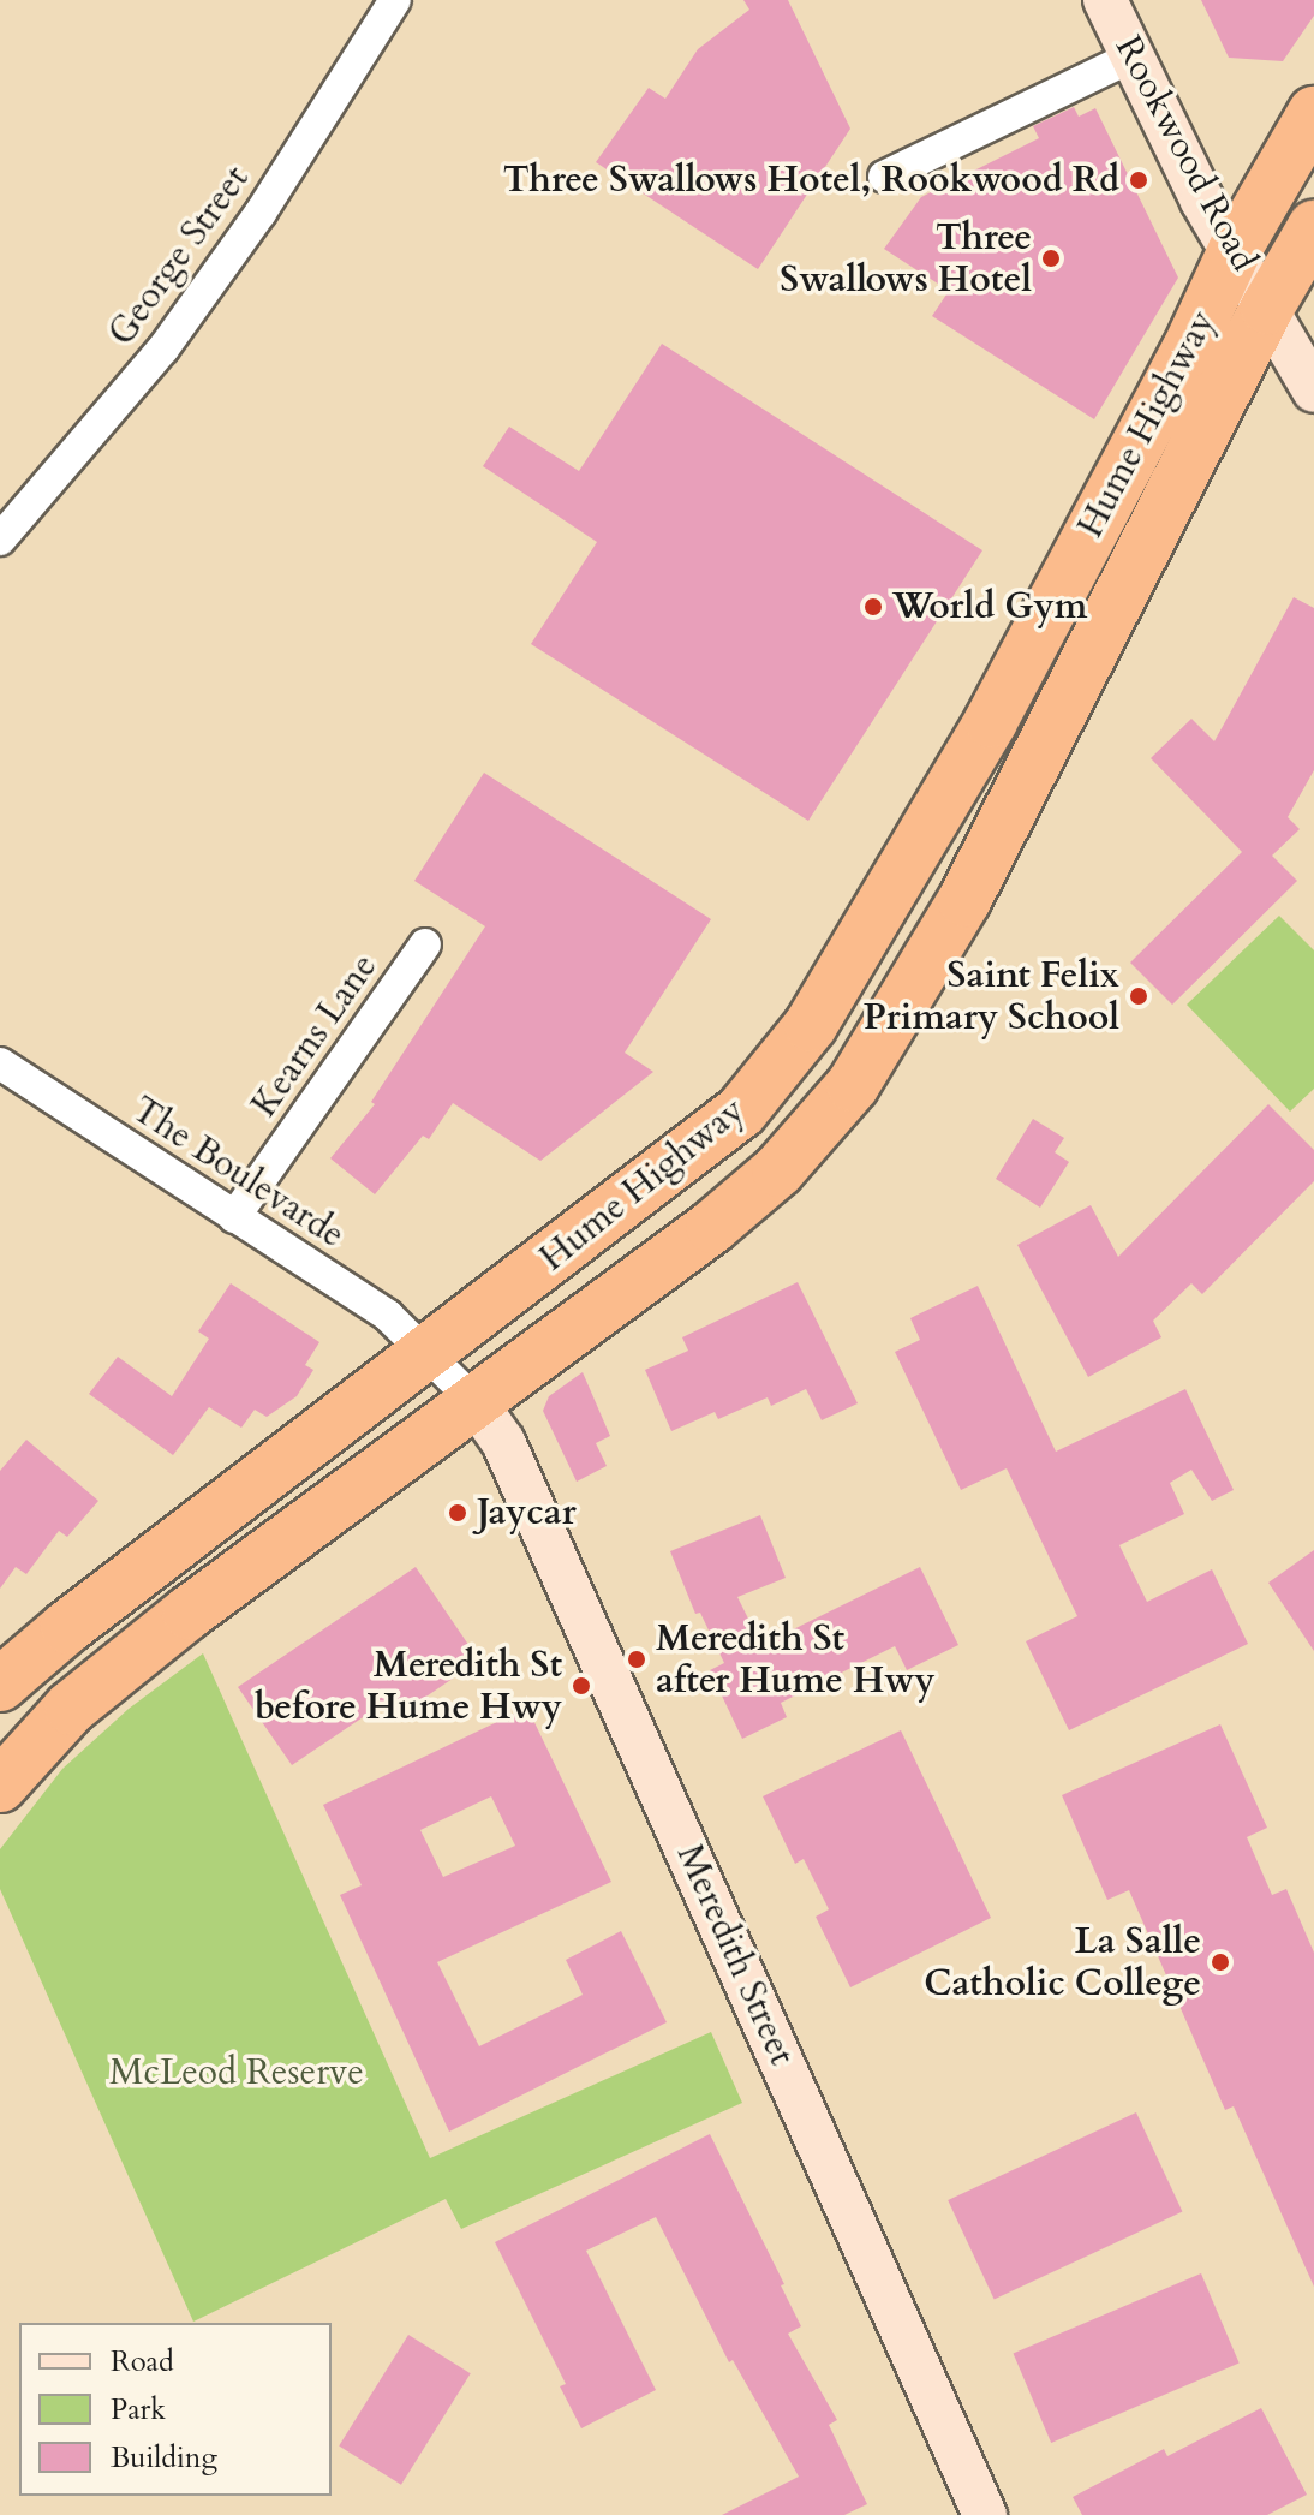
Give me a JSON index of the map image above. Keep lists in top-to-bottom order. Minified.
{"streets":{"highway":["Hume Highway"],"street":["Rookwood Road","George Street","Kearns Lane","The Boulevarde","Meredith Street"]},"crossings":[["Rookwood Road","Hume Highway"],["Hume Highway","The Boulevarde"],["Hume Highway","Meredith Street"],["Kearns Lane","The Boulevarde"],["The Boulevarde","Meredith Street"]],"parks":["McLeod Reserve"],"places":["Three Swallows Hotel, Rookwood Rd","Three Swallows Hotel","World Gym","Saint Felix Primary School","Jaycar","Meredith St after Hume Hwy","Meredith St before Hume Hwy","La Salle Catholic College"],"legend":["Road","Park","Building"]}
